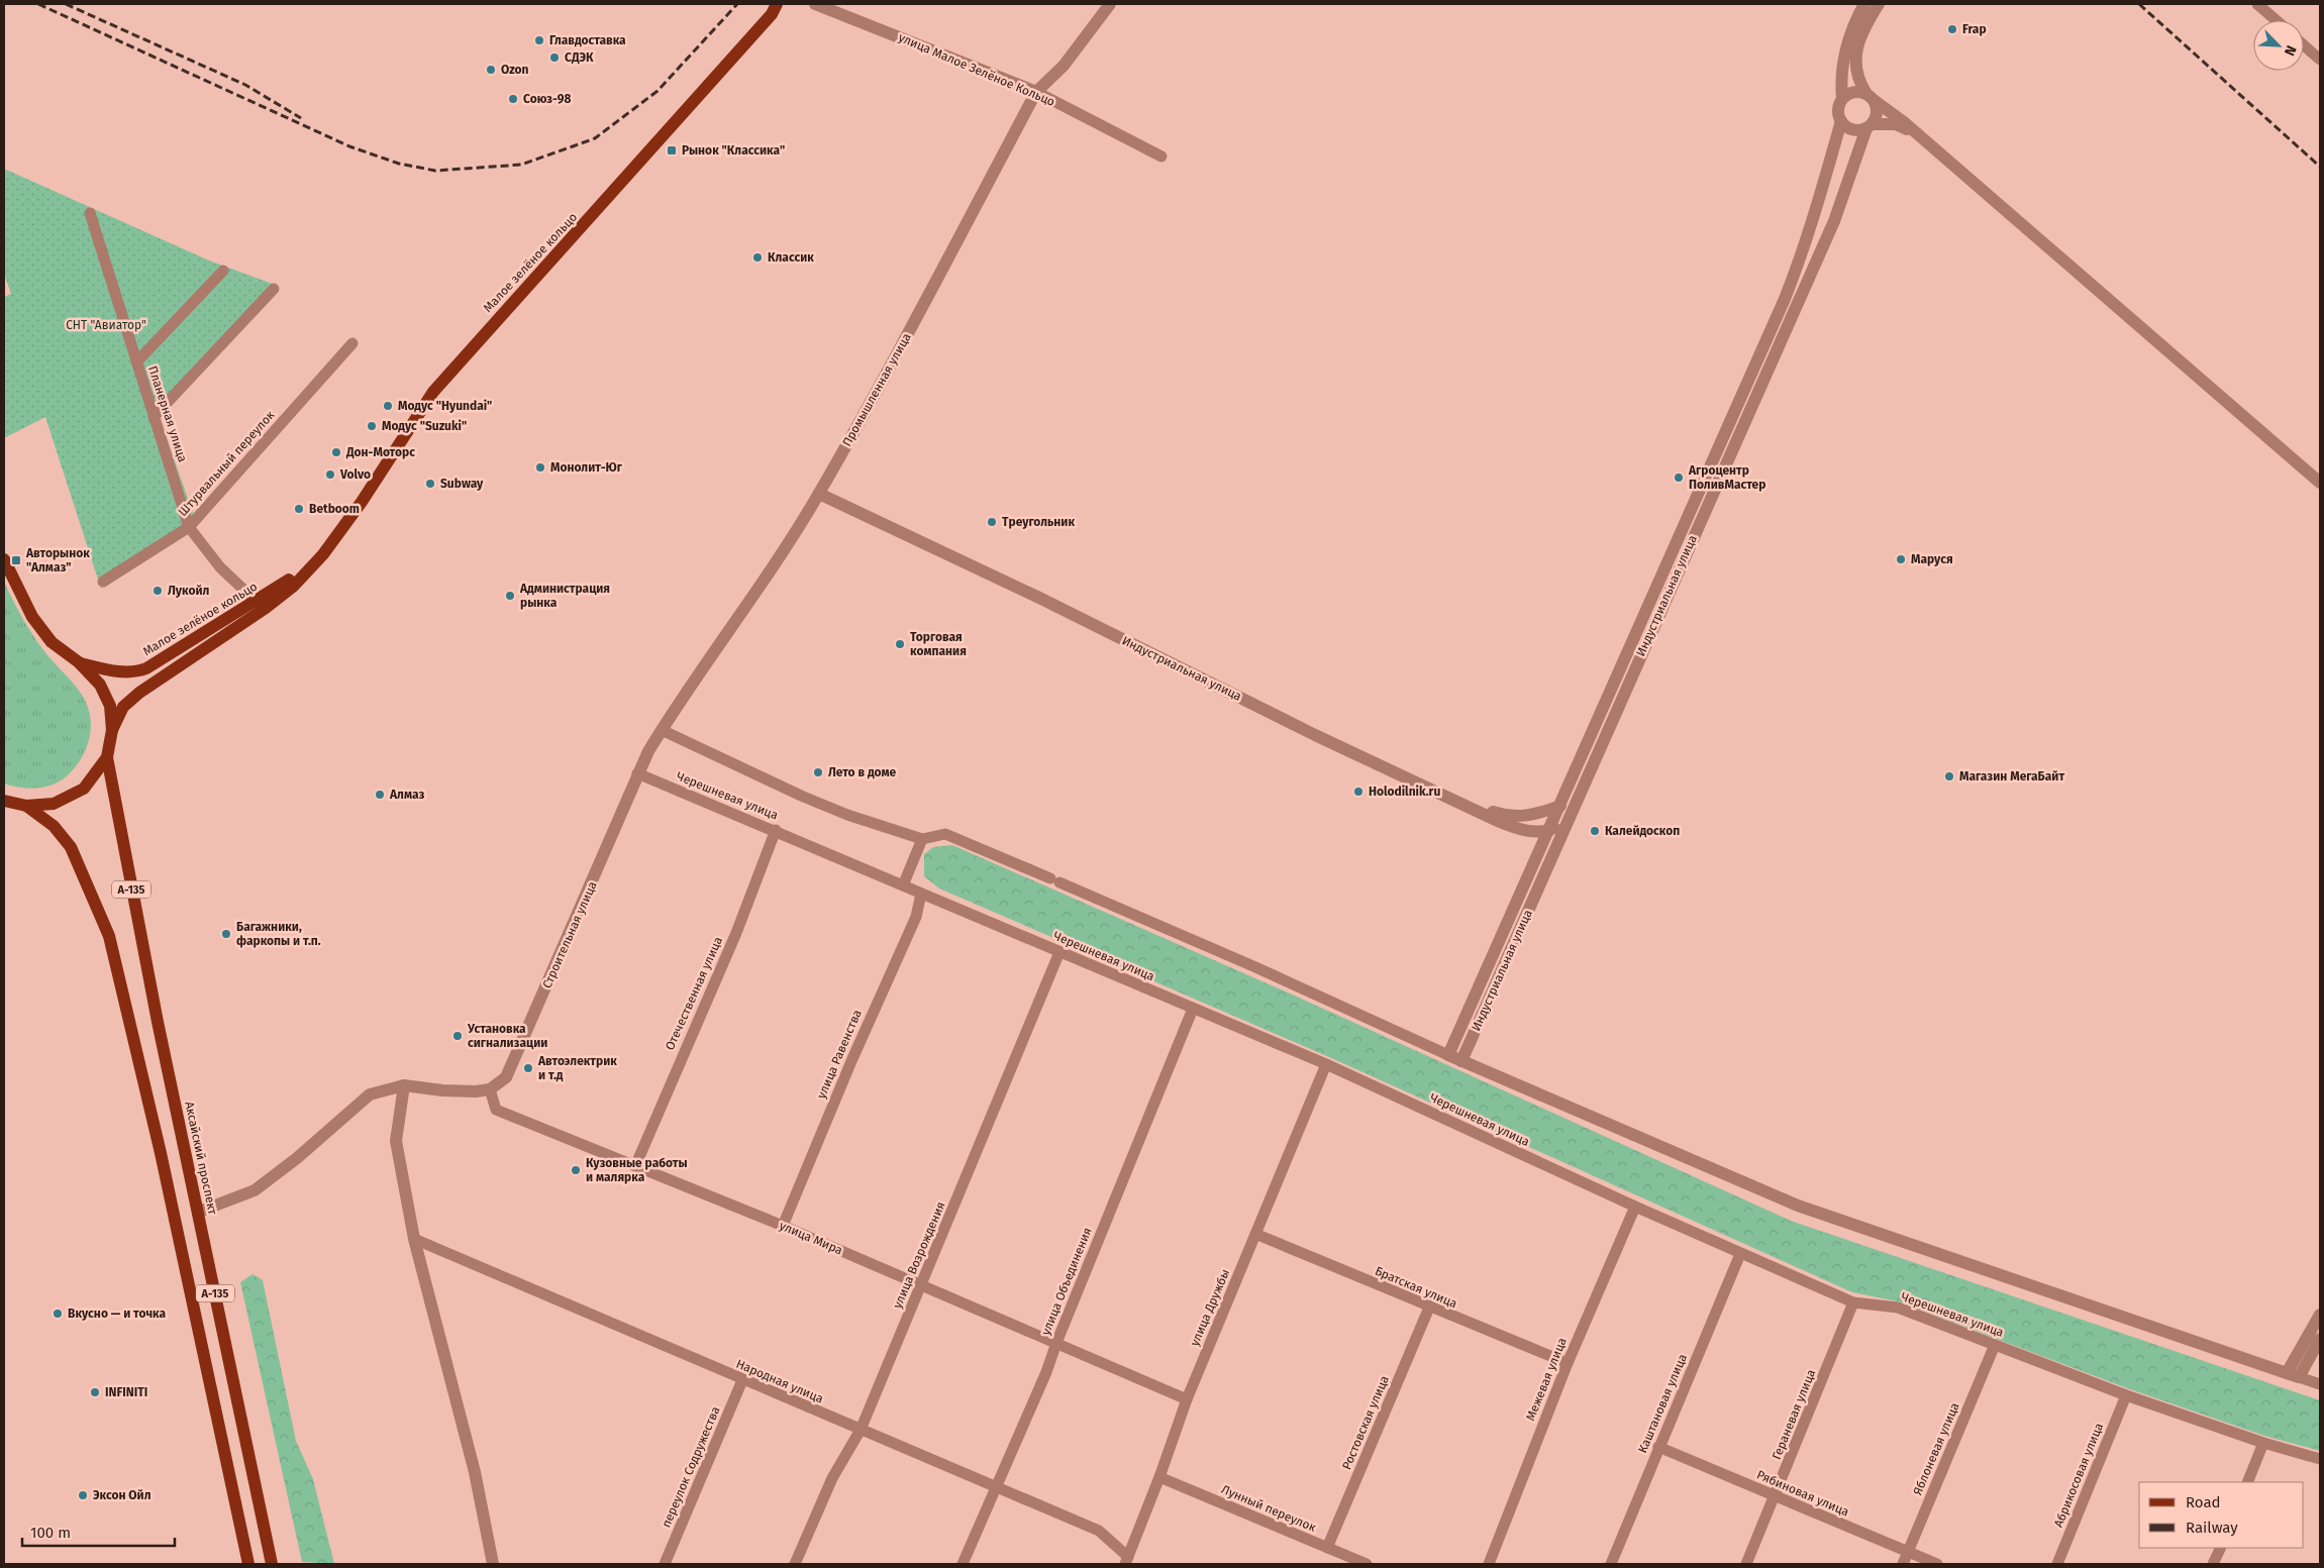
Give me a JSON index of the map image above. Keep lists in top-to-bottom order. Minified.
{"streets":{"main road":["Малое зелёное кольцо","А-135","Аксайский проспект"],"street":["улица Малое Зелёное Кольцо","Промышленная улица","Планерная улица","Штурвальный переулок","Индустриальная улица","Черешневая улица","Строительная улица","Отечественная улица","улица Равенства","улица Мира","улица Возрождения","улица Объединения","Братская улица","улица Дружбы","Межевая улица","Народная улица","Каштановая улица","Гераневая улица","Ростовская улица","Яблоневая улица","переулок Содружества","Абрикосовая улица","Рябиновая улица","Лунный переулок"]},"crossings":[["улица Малое Зелёное Кольцо","Промышленная улица"],["Малое зелёное кольцо","Планерная улица"],["Промышленная улица","Индустриальная улица"],["Промышленная улица","Черешневая улица"],["Промышленная улица","Строительная улица"],["Планерная улица","Штурвальный переулок"],["Черешневая улица","Строительная улица"],["Черешневая улица","Отечественная улица"],["Черешневая улица","улица Равенства"],["Черешневая улица","улица Возрождения"],["Черешневая улица","улица Объединения"],["Черешневая улица","улица Дружбы"],["Черешневая улица","Межевая улица"],["Черешневая улица","Каштановая улица"],["Черешневая улица","Гераневая улица"],["Черешневая улица","Яблоневая улица"],["Черешневая улица","Абрикосовая улица"],["Строительная улица","улица Мира"],["Отечественная улица","улица Мира"],["улица Равенства","улица Мира"],["улица Мира","улица Возрождения"],["улица Мира","улица Объединения"],["улица Мира","улица Дружбы"],["улица Возрождения","Народная улица"],["улица Объединения","Народная улица"],["Братская улица","улица Дружбы"],["Братская улица","Межевая улица"],["Братская улица","Ростовская улица"],["улица Дружбы","Народная улица"],["улица Дружбы","Лунный переулок"],["Народная улица","переулок Содружества"],["Каштановая улица","Рябиновая улица"],["Гераневая улица","Рябиновая улица"],["Ростовская улица","Лунный переулок"],["Яблоневая улица","Рябиновая улица"]],"parks":["СНТ \"Авиатор\""],"places":{"other":["Frap","Главдоставка","СДЭК","Ozon","Союз-98","Классик","Модус \"Hyundai\"","Модус \"Suzuki\"","Дон-Моторс","Монолит-Юг","Volvo","Агроцентр ПоливМастер","Subway","Betboom","Треугольник","Маруся","Лукойл","Администрация рынка","Торговая компания","Лето в доме","Магазин МегаБайт","Holodilnik.ru","Алмаз","Калейдоскоп","Багажники, фаркопы и т.п.","Установка сигнализации","Автоэлектрик и т.д","Кузовные работы и малярка","Вкусно — и точка","INFINITI","Эксон Ойл"],"transit":["Рынок \"Классика\"","Авторынок \"Алмаз\""]},"legend":["Road","Railway"],"scale_bar":"100 m","north":"bottom right"}
